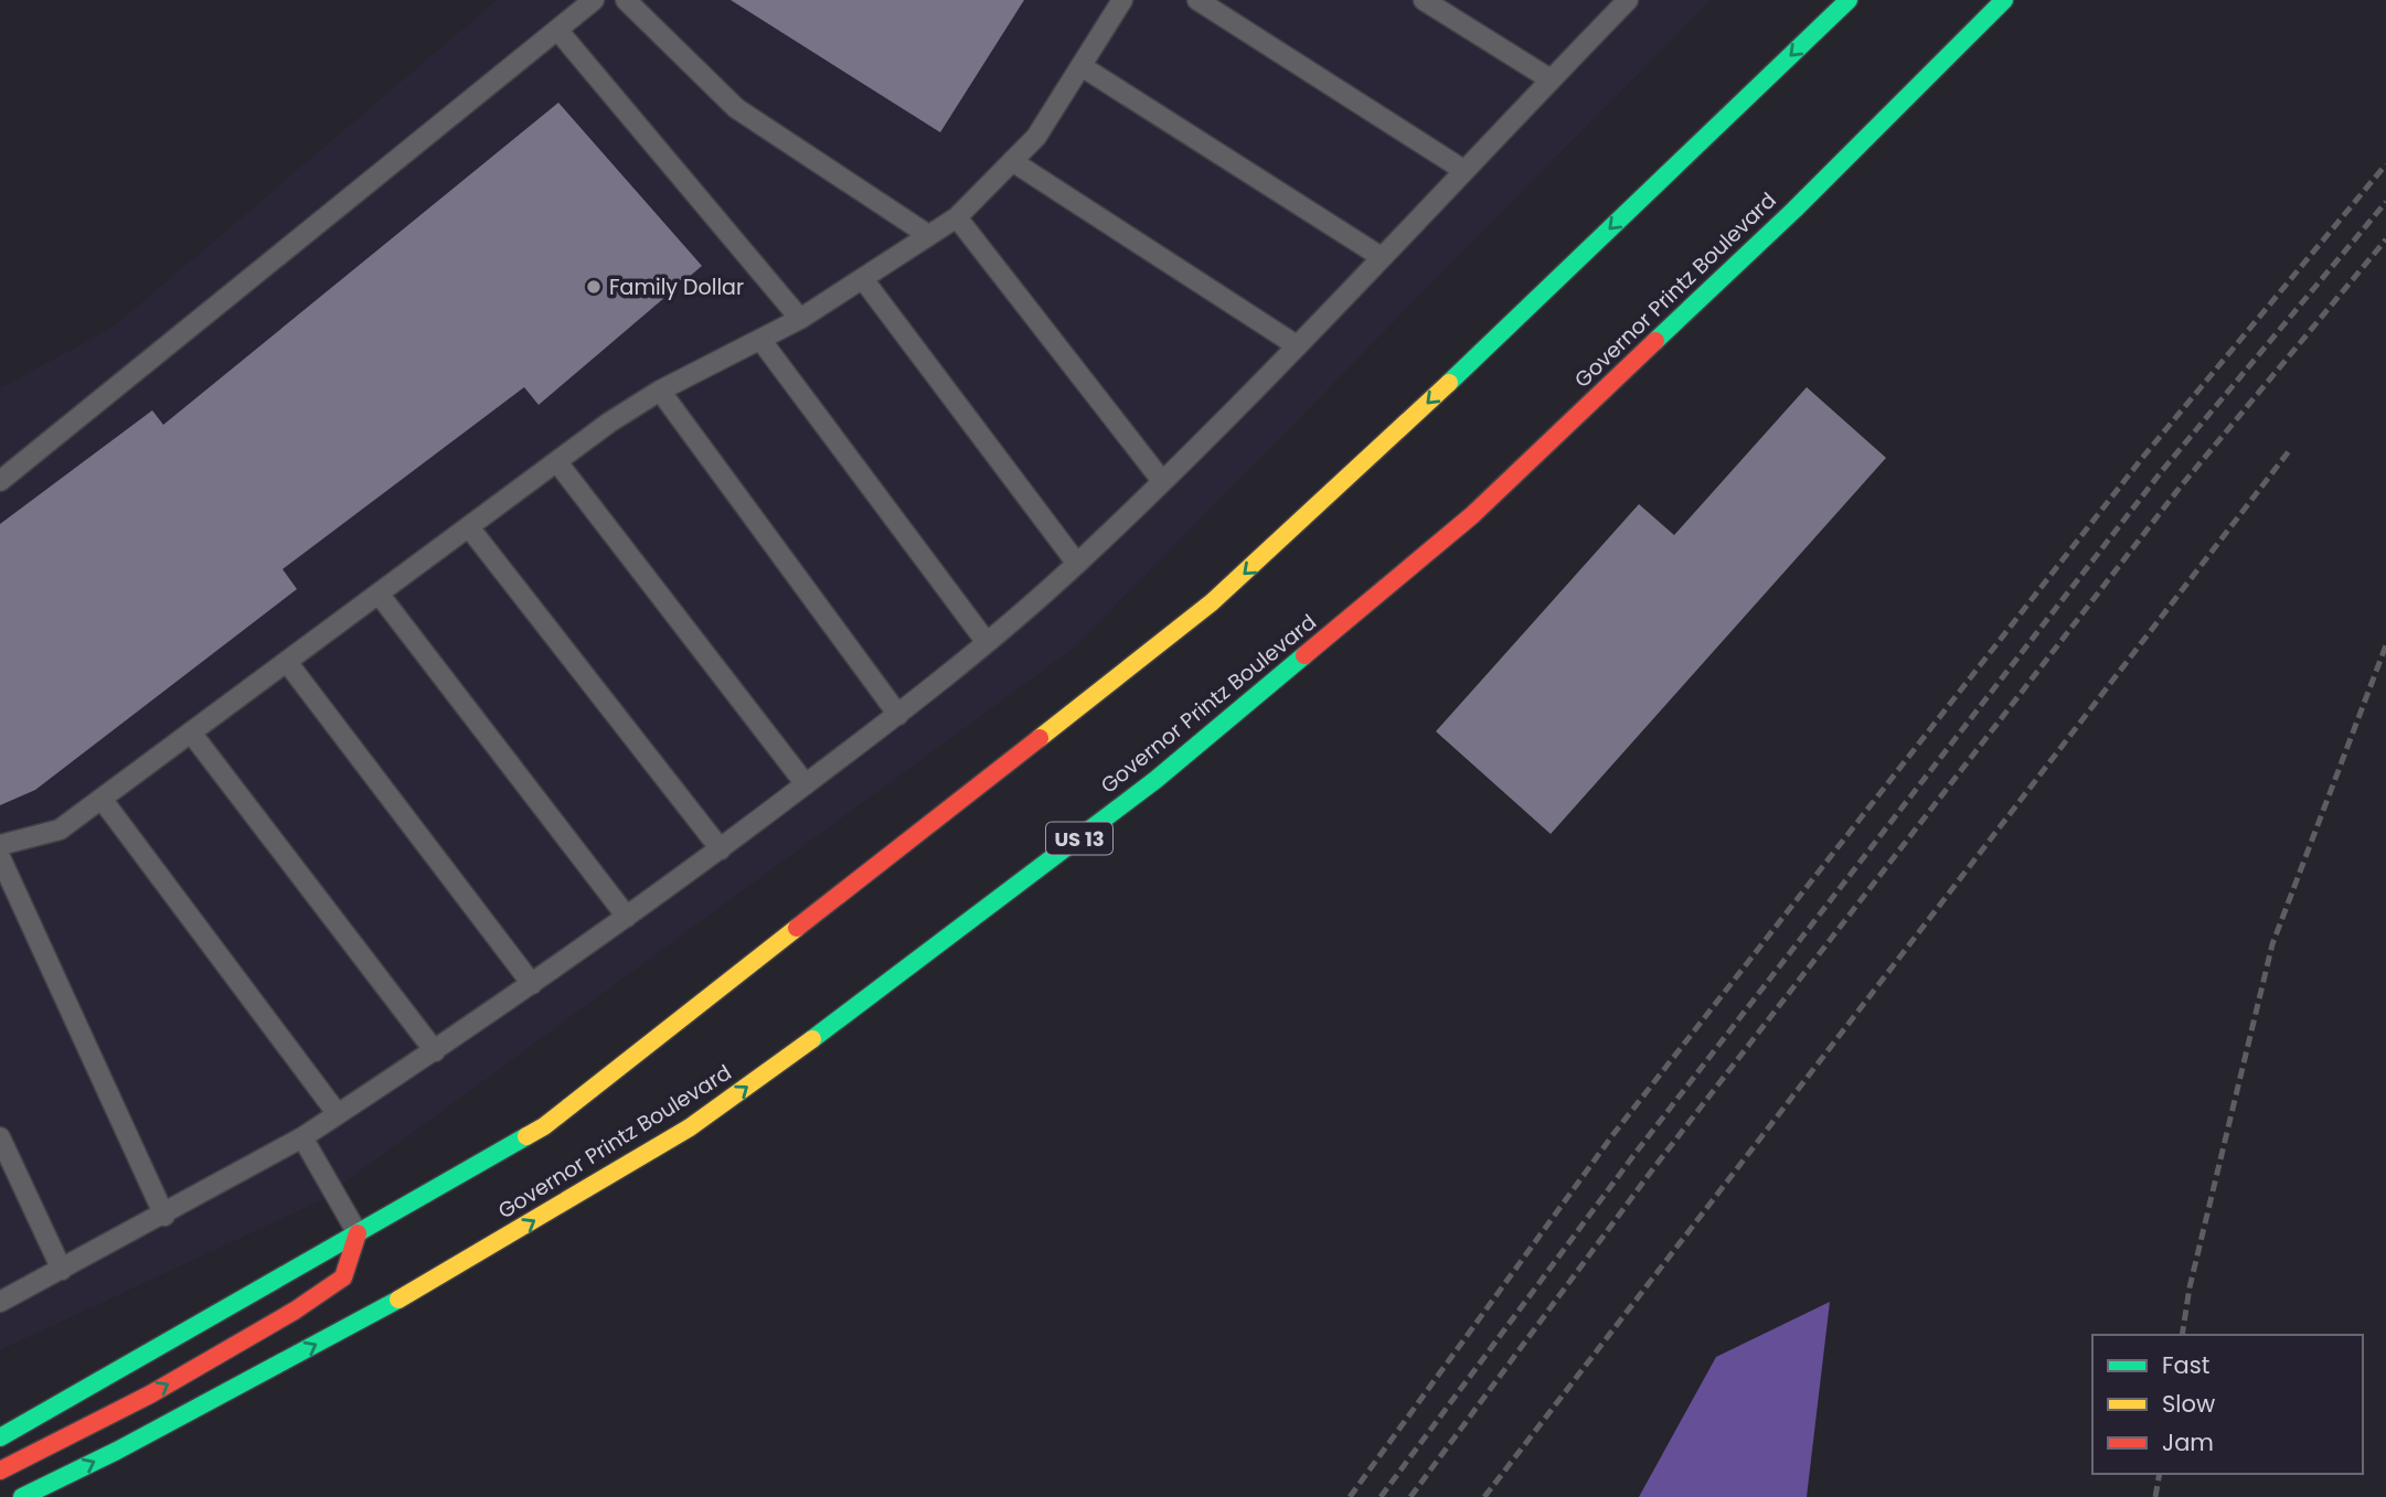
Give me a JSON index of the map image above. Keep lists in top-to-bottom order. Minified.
{"streets":{"main road":["Governor Printz Boulevard","US 13"]},"places":["Family Dollar"],"legend":["Fast","Slow","Jam"]}
